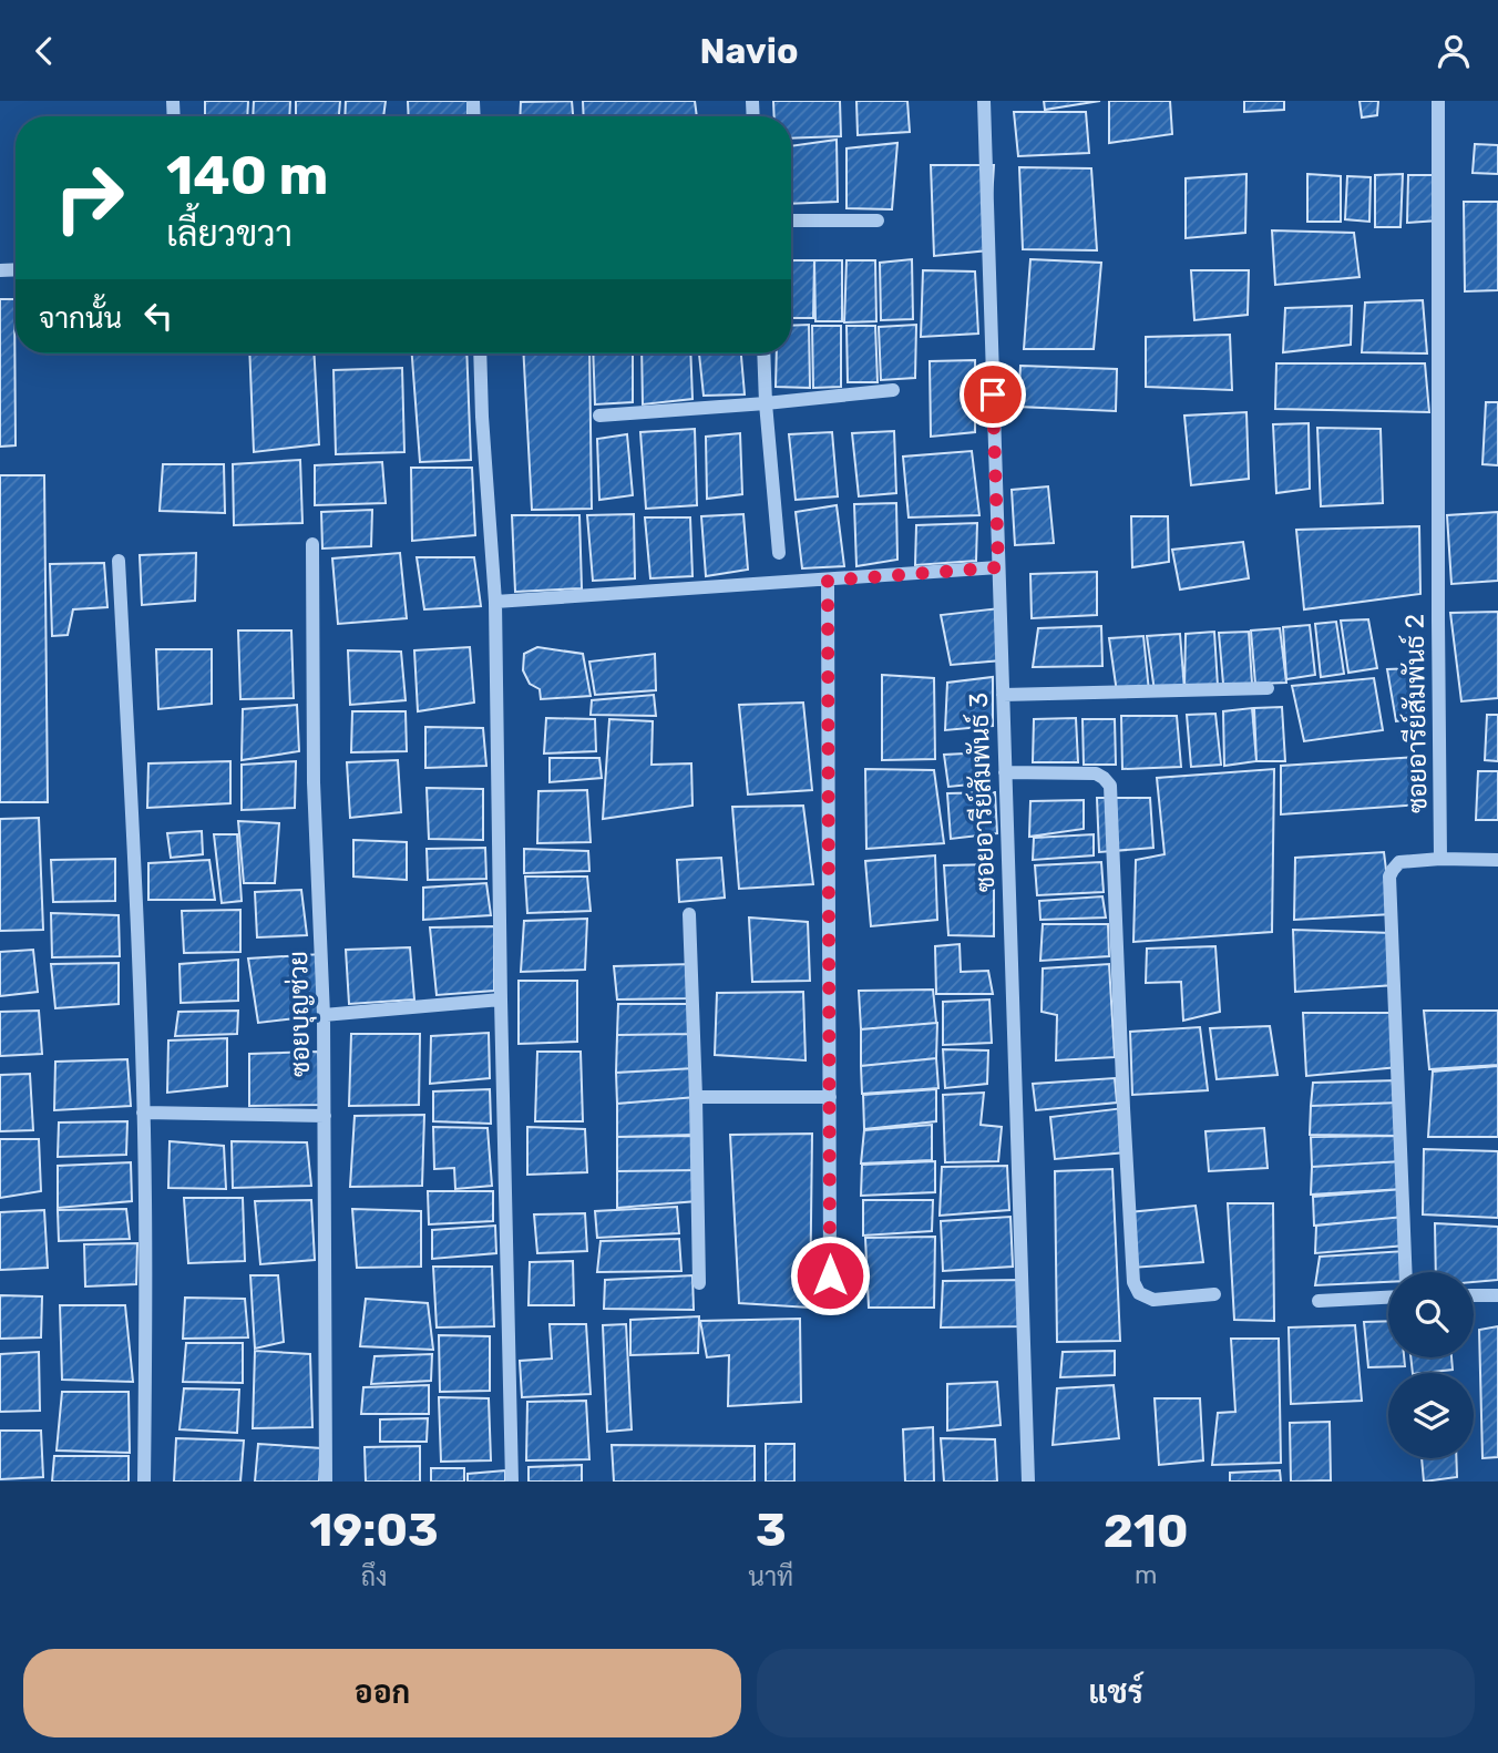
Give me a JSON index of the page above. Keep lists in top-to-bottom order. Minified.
{"streets":{"street":["ซอยอารีย์สัมพันธ์ 2","ซอยอารีย์สัมพันธ์ 3","ซอยบุญช่วย"]},"page":{"header":"Navio","turn":["140 m","เลี้ยวขวา"],"then":"จากนั้น","eta":["19:03","ถึง","3","นาที","210","m"],"buttons":["ออก","แชร์"]}}
